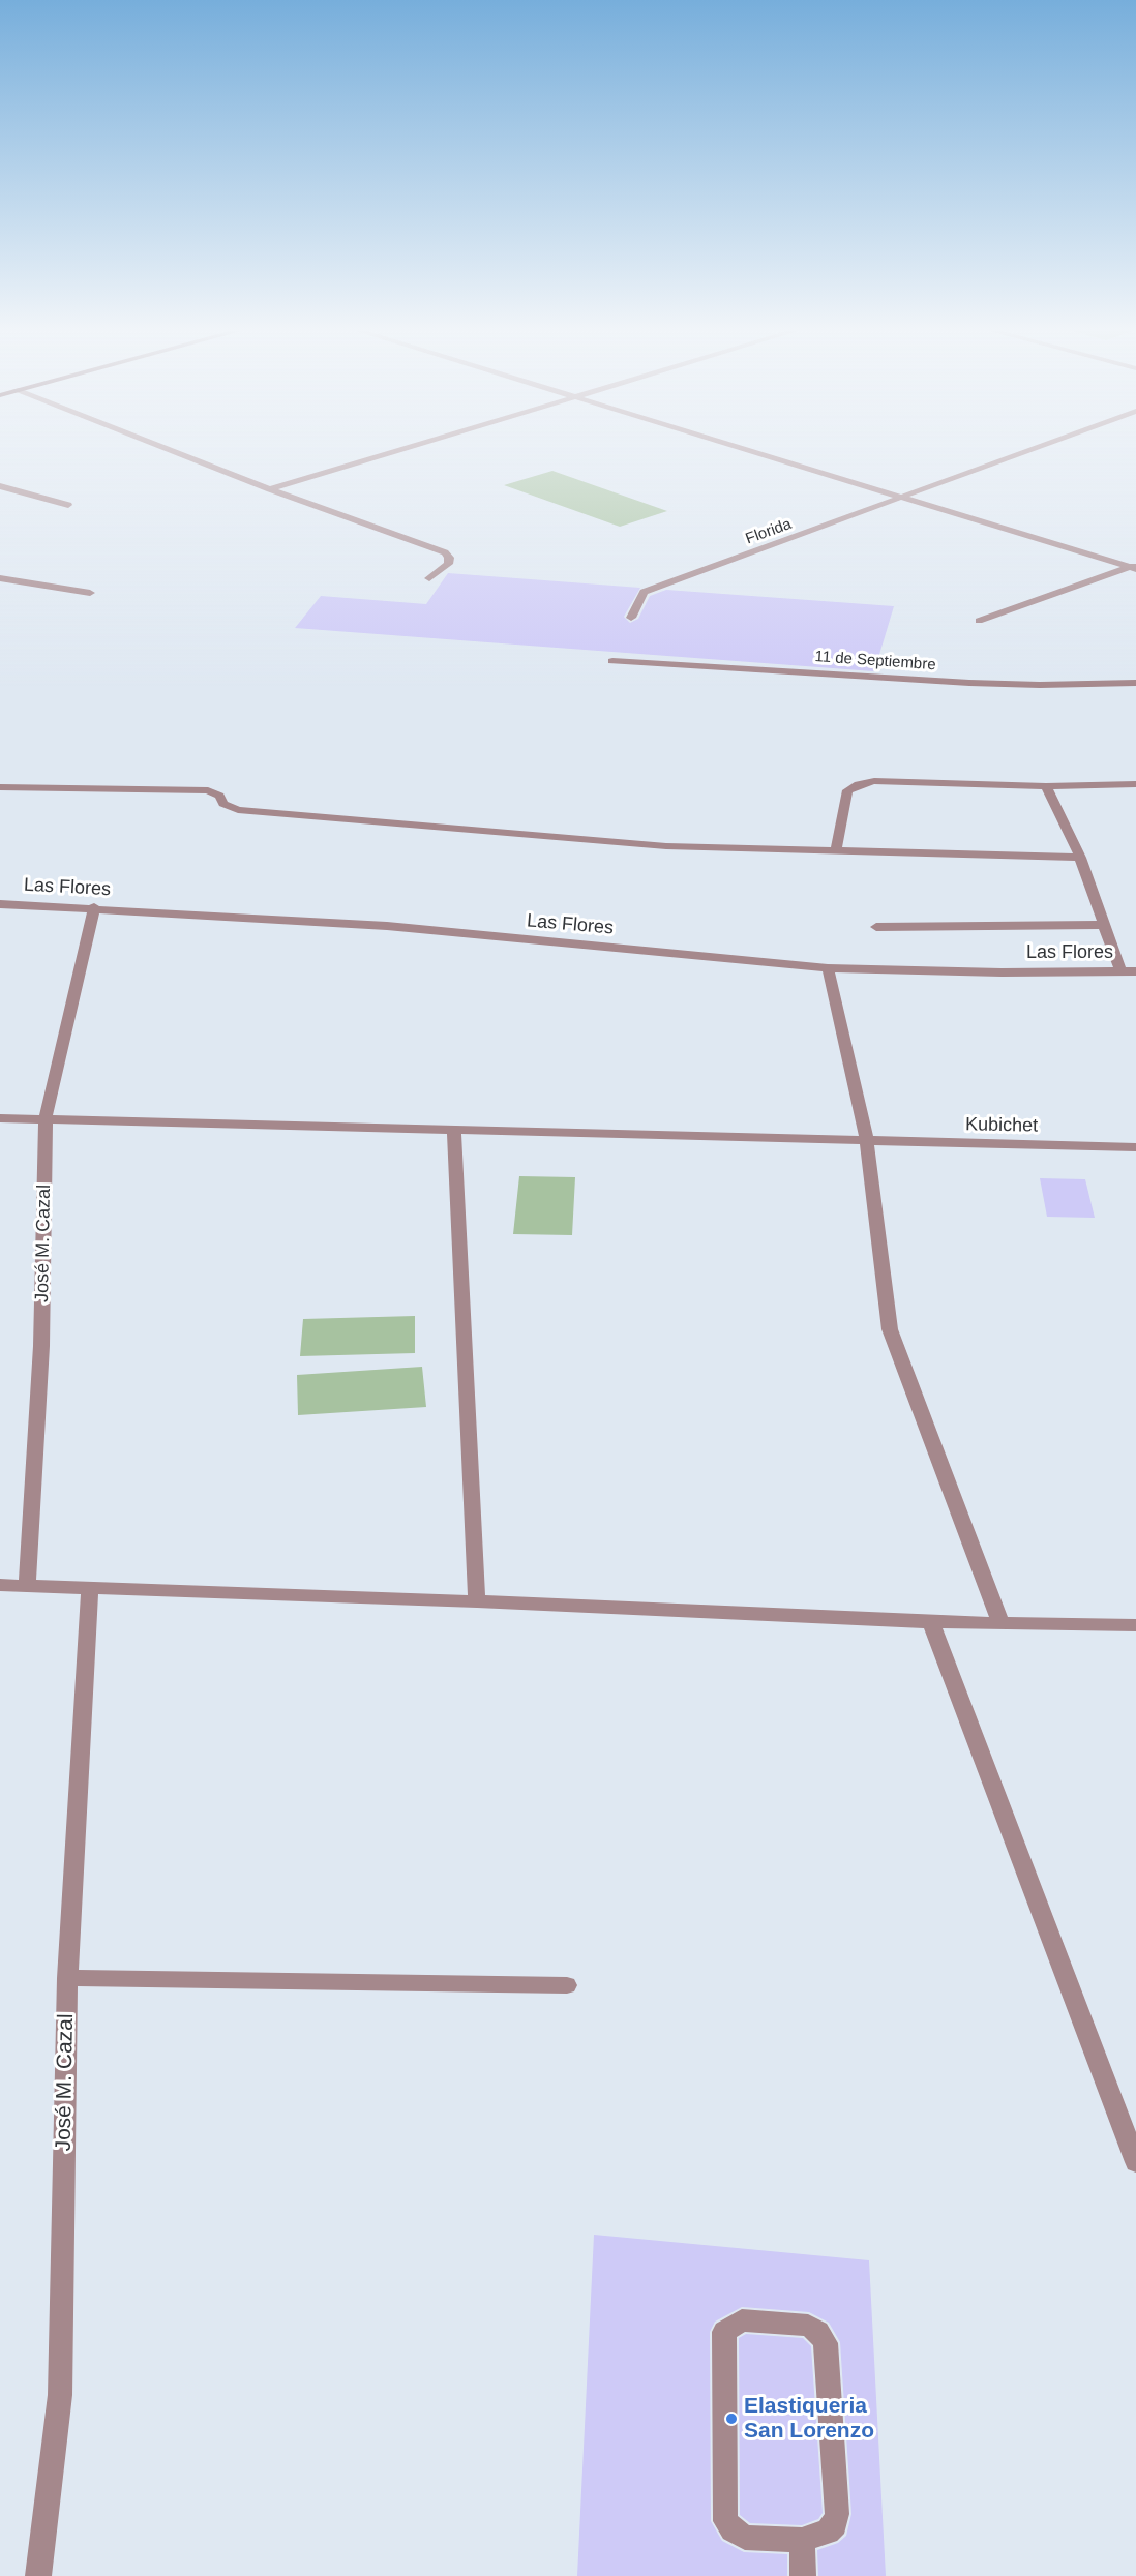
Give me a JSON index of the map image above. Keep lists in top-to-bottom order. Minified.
{"streets":{"street":["Florida","11 de Septiembre","Las Flores","Kubichet","José M. Cazal"]},"crossings":[["Las Flores","José M. Cazal"],["Kubichet","José M. Cazal"]],"places":["Elastiqueria San Lorenzo"]}
